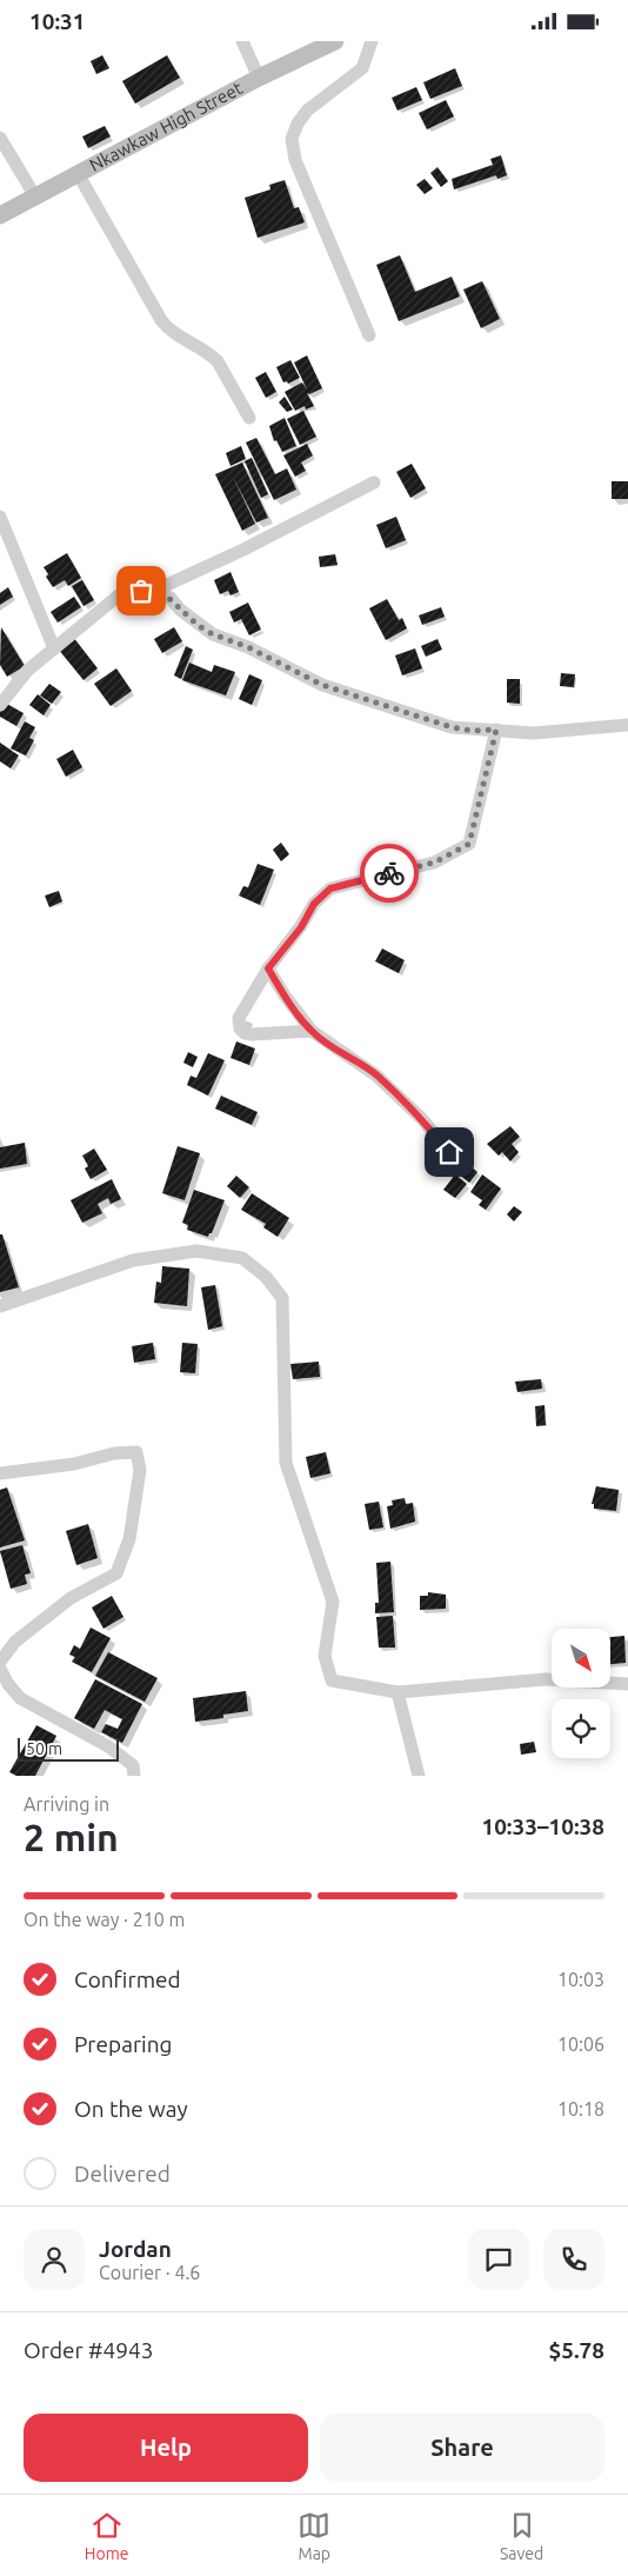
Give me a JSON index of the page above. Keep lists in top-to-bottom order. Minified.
{"streets":{"main road":["Nkawkaw High Street"]},"scale_bar":"50 m","north":"bottom right","page":{"status":"10:31","scale":"50 m","heading":["2 min","Arriving in","10:33–10:38"],"panel":["Jordan","Courier · 4.6","Order #4943","$5.78"],"bar":"On the way · 210 m","list":[["Confirmed","10:03"],["Preparing","10:06"],["On the way","10:18"],"Delivered"],"buttons":["Help","Share"],"tabs":["Home","Map","Saved"]}}
